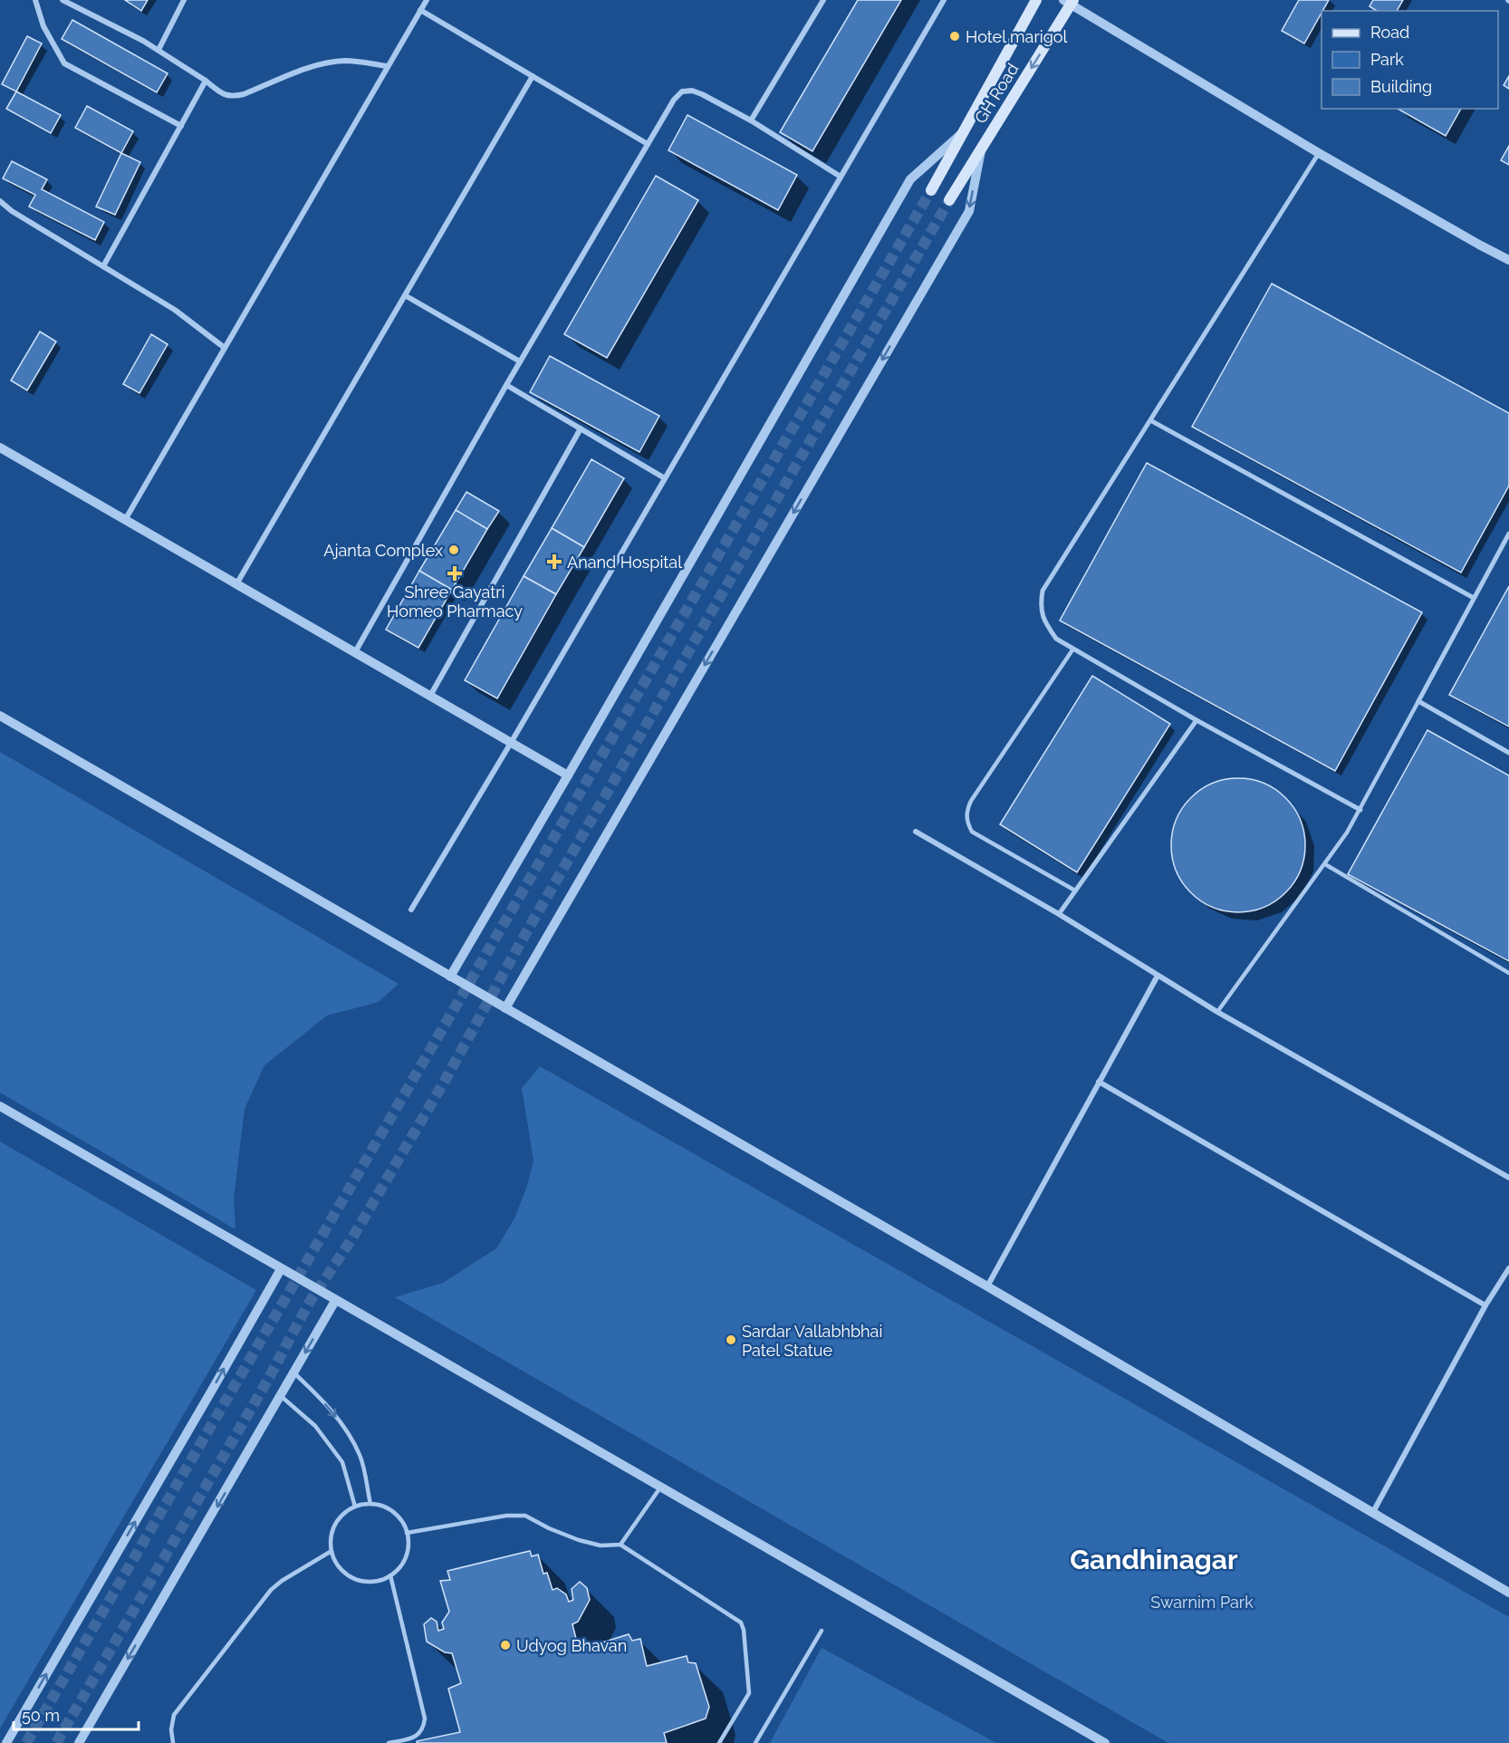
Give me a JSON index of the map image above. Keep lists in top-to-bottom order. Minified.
{"streets":{"main road":["GH Road"]},"districts":["Gandhinagar"],"parks":["Swarnim Park"],"places":{"other":["Hotel marigol","Ajanta Complex","Sardar Vallabhbhai Patel Statue","Udyog Bhavan"],"health":["Anand Hospital","Shree Gayatri Homeo Pharmacy"]},"legend":["Road","Park","Building"],"scale_bar":"50 m"}
